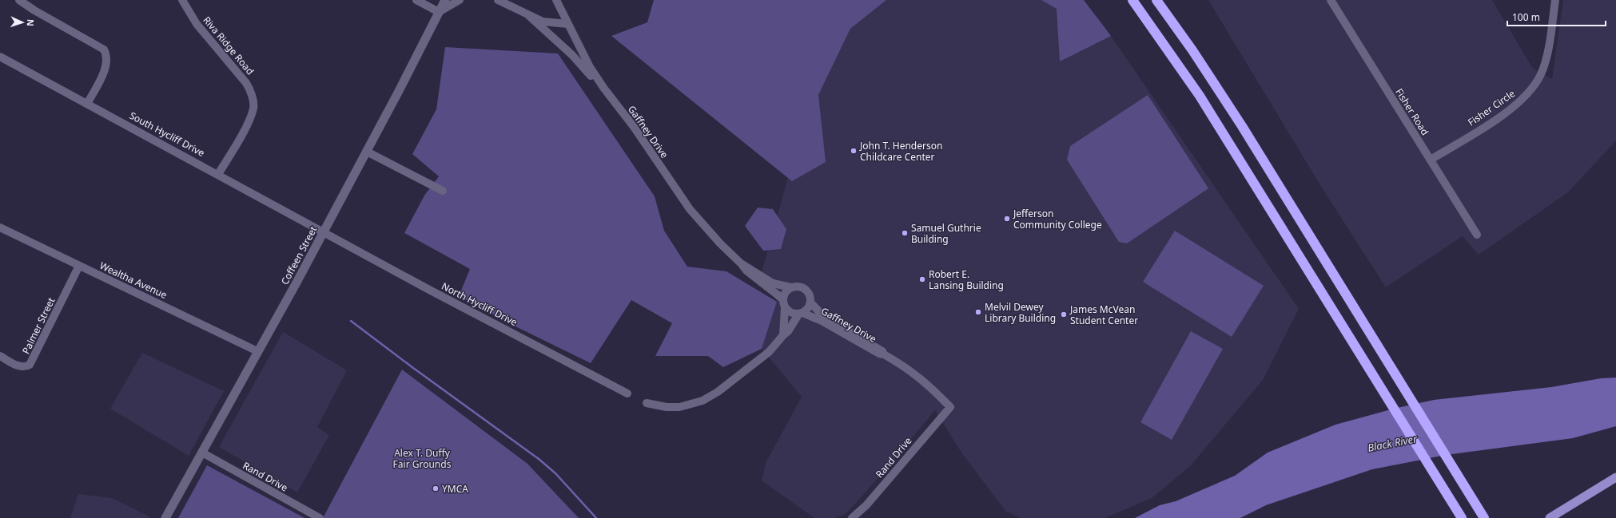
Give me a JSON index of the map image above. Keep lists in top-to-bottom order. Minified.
{"streets":{"main road":["Coffeen Street"],"street":["Riva Ridge Road","Fisher Circle","Fisher Road","Gaffney Drive","South Hycliff Drive","Wealtha Avenue","North Hycliff Drive","Palmer Street","Rand Drive"]},"crossings":[["Riva Ridge Road","South Hycliff Drive"],["Fisher Circle","Fisher Road"],["Gaffney Drive","Rand Drive"],["South Hycliff Drive","Coffeen Street"],["South Hycliff Drive","North Hycliff Drive"],["Coffeen Street","Wealtha Avenue"],["Coffeen Street","North Hycliff Drive"],["Coffeen Street","Rand Drive"],["Wealtha Avenue","Palmer Street"]],"water":["Black River"],"parks":["Alex T. Duffy Fair Grounds"],"places":["John T. Henderson Childcare Center","Jefferson Community College","Samuel Guthrie Building","Robert E. Lansing Building","Melvil Dewey Library Building","James McVean Student Center","YMCA"],"scale_bar":"100 m","north":"right"}
